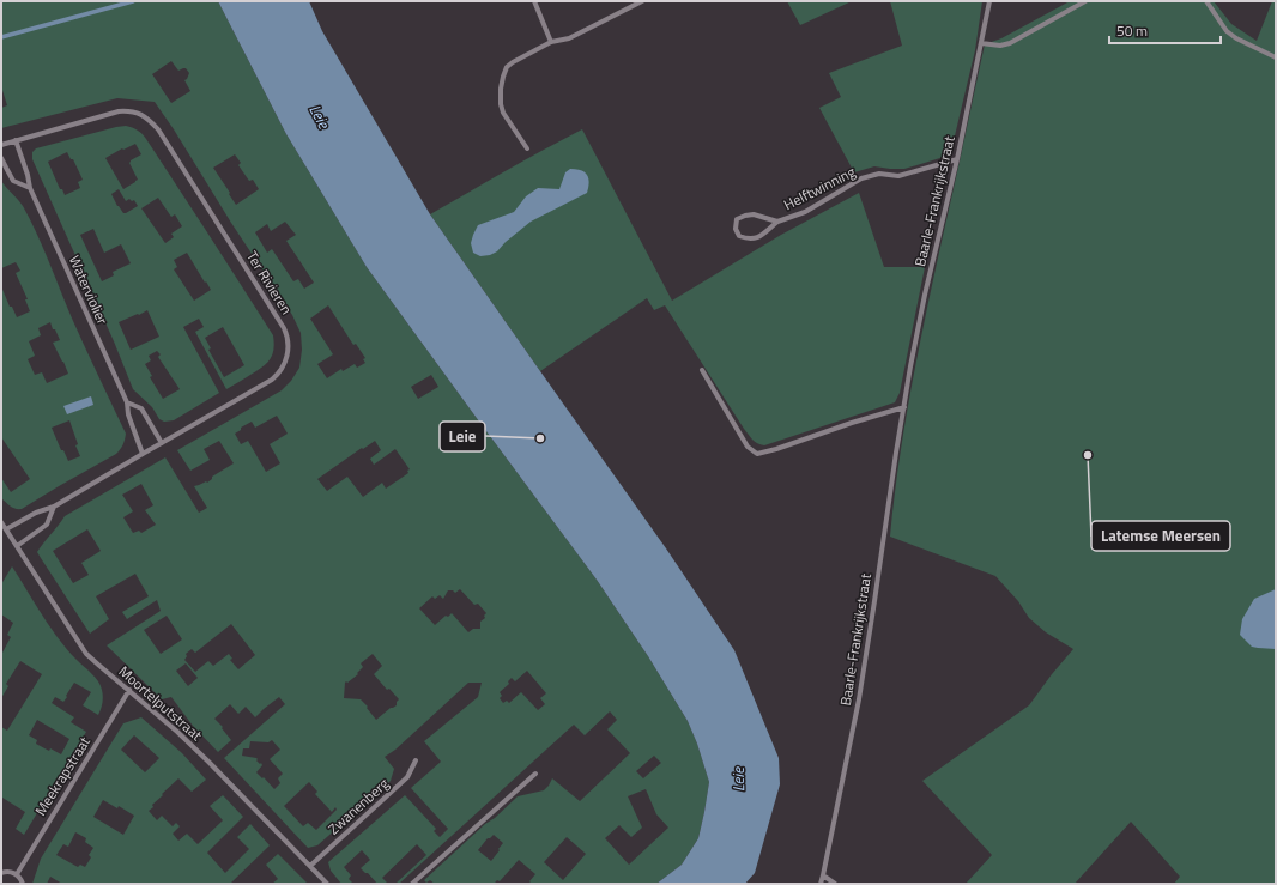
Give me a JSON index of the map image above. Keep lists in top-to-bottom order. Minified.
{"streets":{"street":["Helftwinning","Baarle-Frankrijkstraat","Ter Rivieren","Waterviolier","Moortelputstraat","Meekrapstraat","Zwanenberg"]},"crossings":[["Helftwinning","Baarle-Frankrijkstraat"],["Ter Rivieren","Waterviolier"],["Ter Rivieren","Moortelputstraat"],["Moortelputstraat","Meekrapstraat"],["Moortelputstraat","Zwanenberg"]],"water":["Leie"],"places":["Leie","Latemse Meersen"],"scale_bar":"50 m"}
